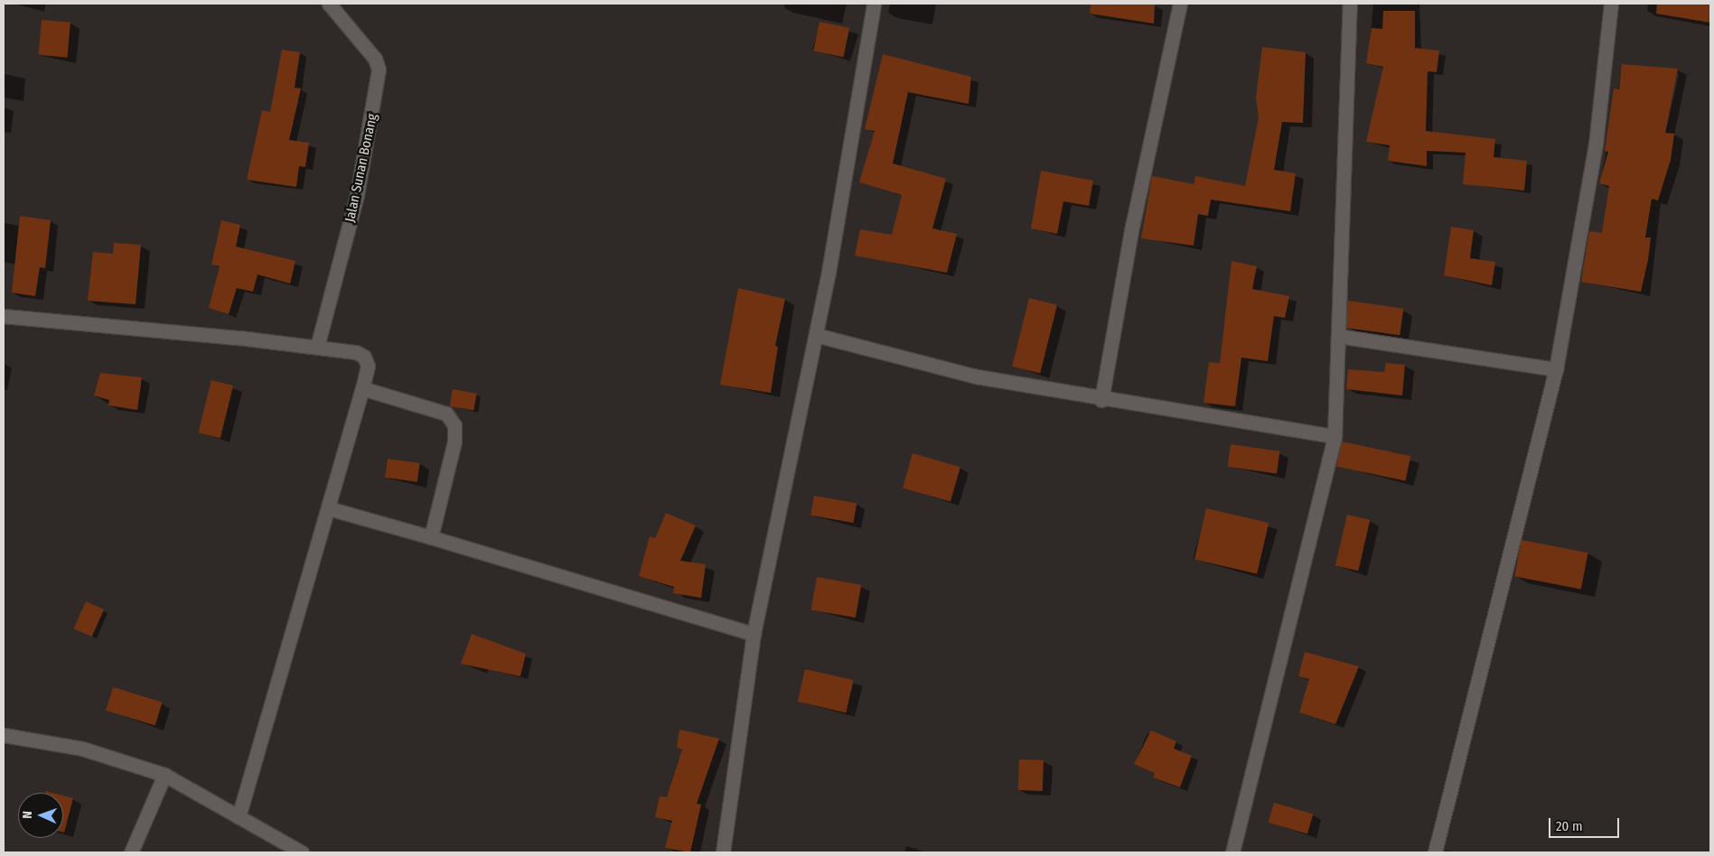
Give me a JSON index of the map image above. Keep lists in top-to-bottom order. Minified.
{"streets":{"street":["Jalan Sunan Bonang"]},"scale_bar":"20 m","north":"left"}
